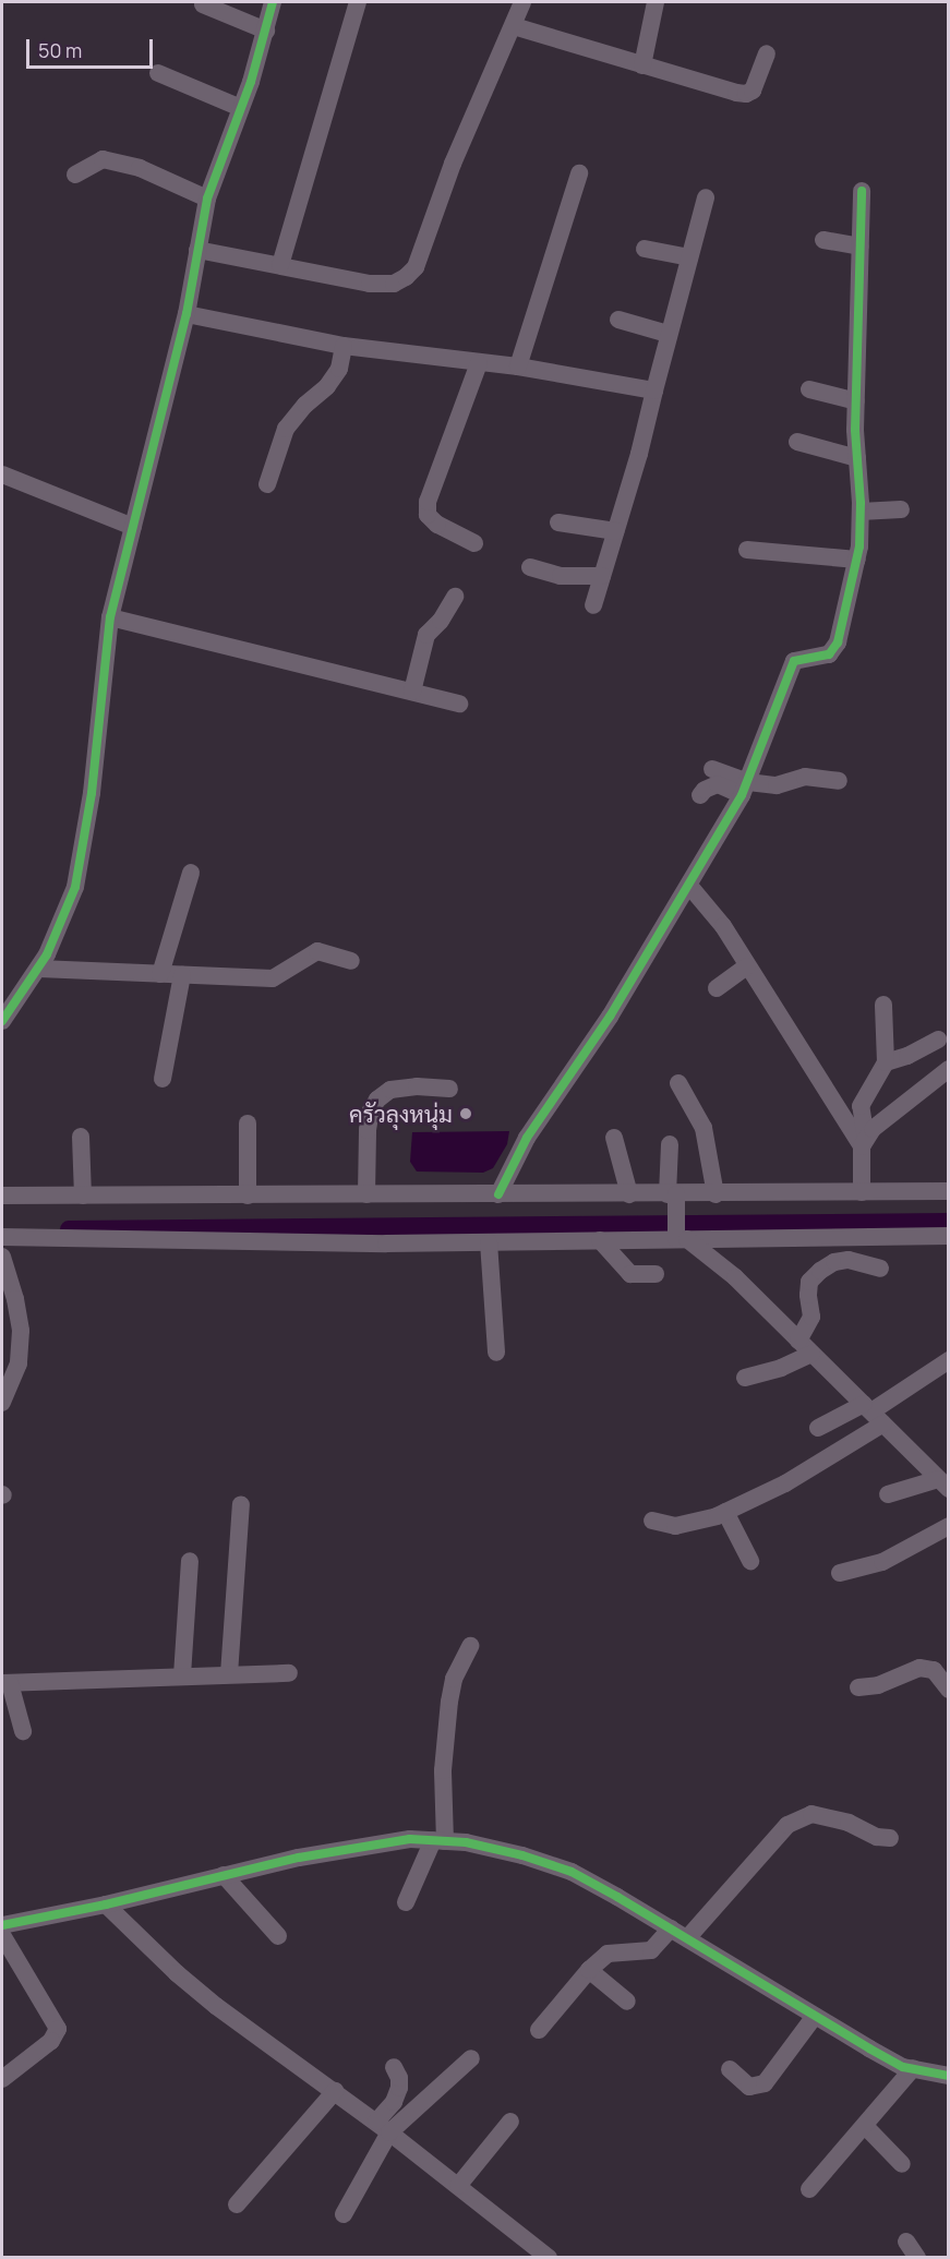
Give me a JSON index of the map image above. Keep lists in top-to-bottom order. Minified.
{"places":["ครัวลุงหนุ่ม"],"scale_bar":"50 m"}
